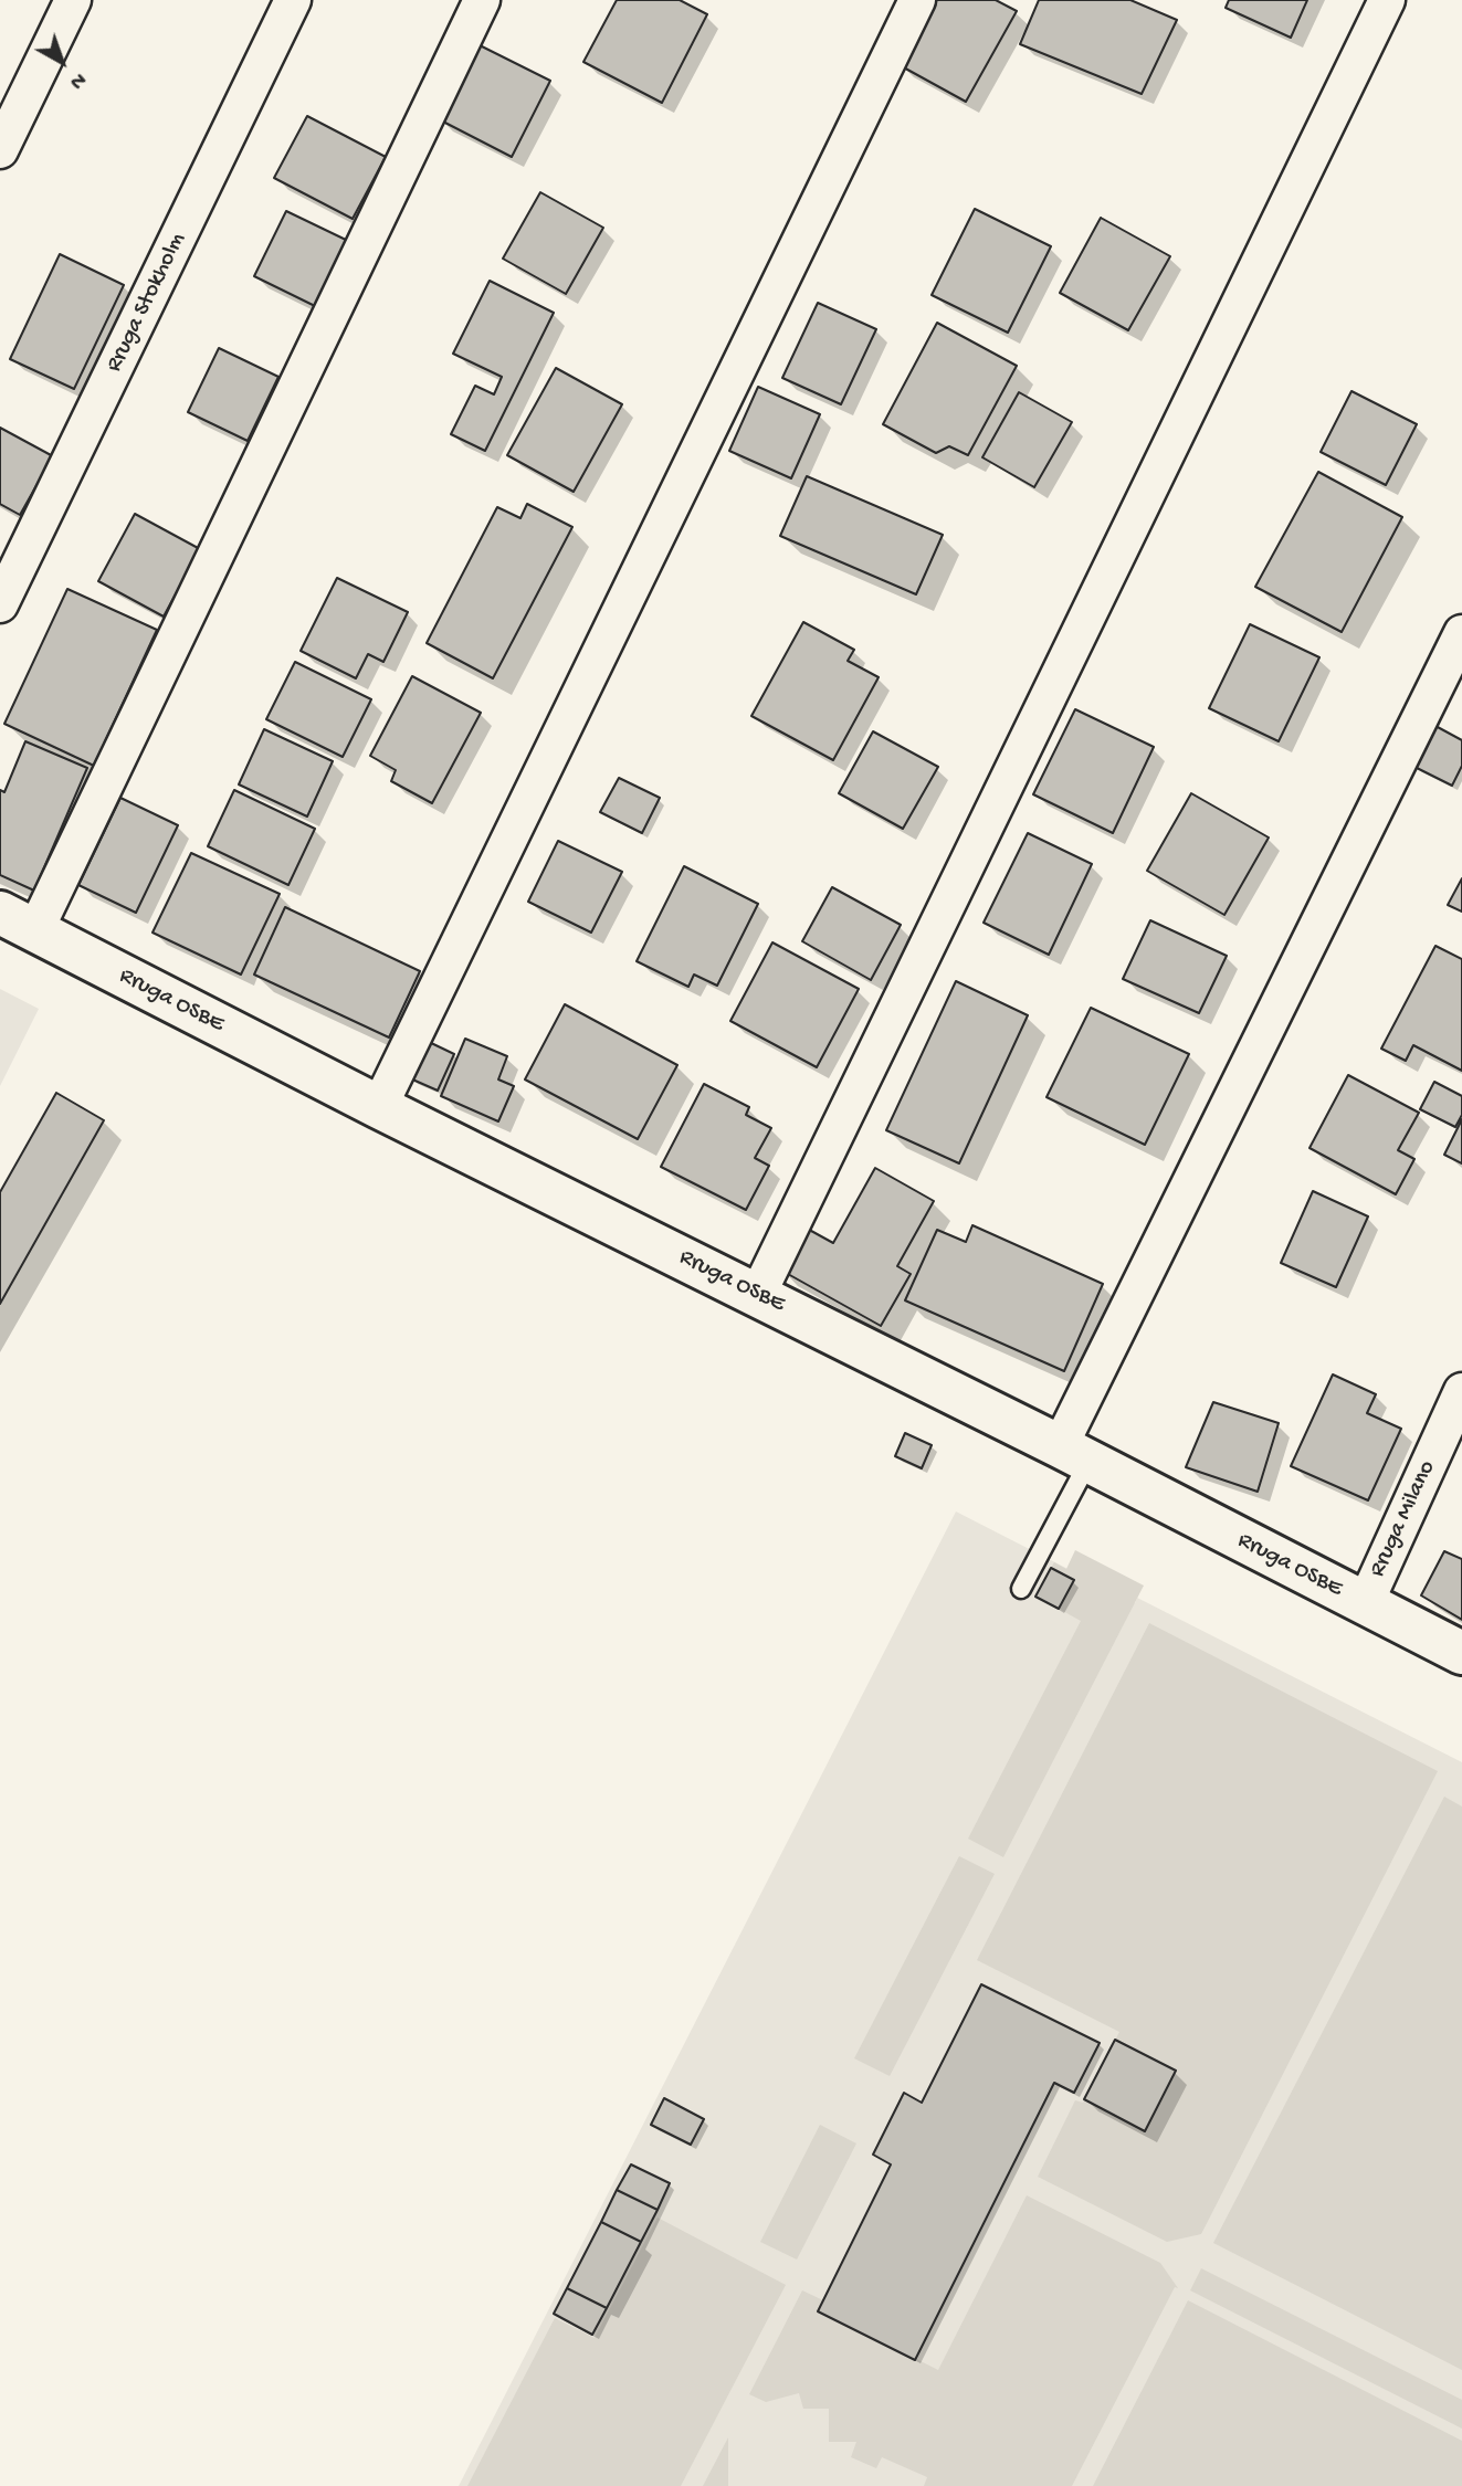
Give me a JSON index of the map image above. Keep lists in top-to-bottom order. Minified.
{"streets":{"street":["Rruga Stokholm","Rruga OSBE","Rruga Milano"]},"crossings":[["Rruga OSBE","Rruga Milano"]],"north":"bottom right"}
